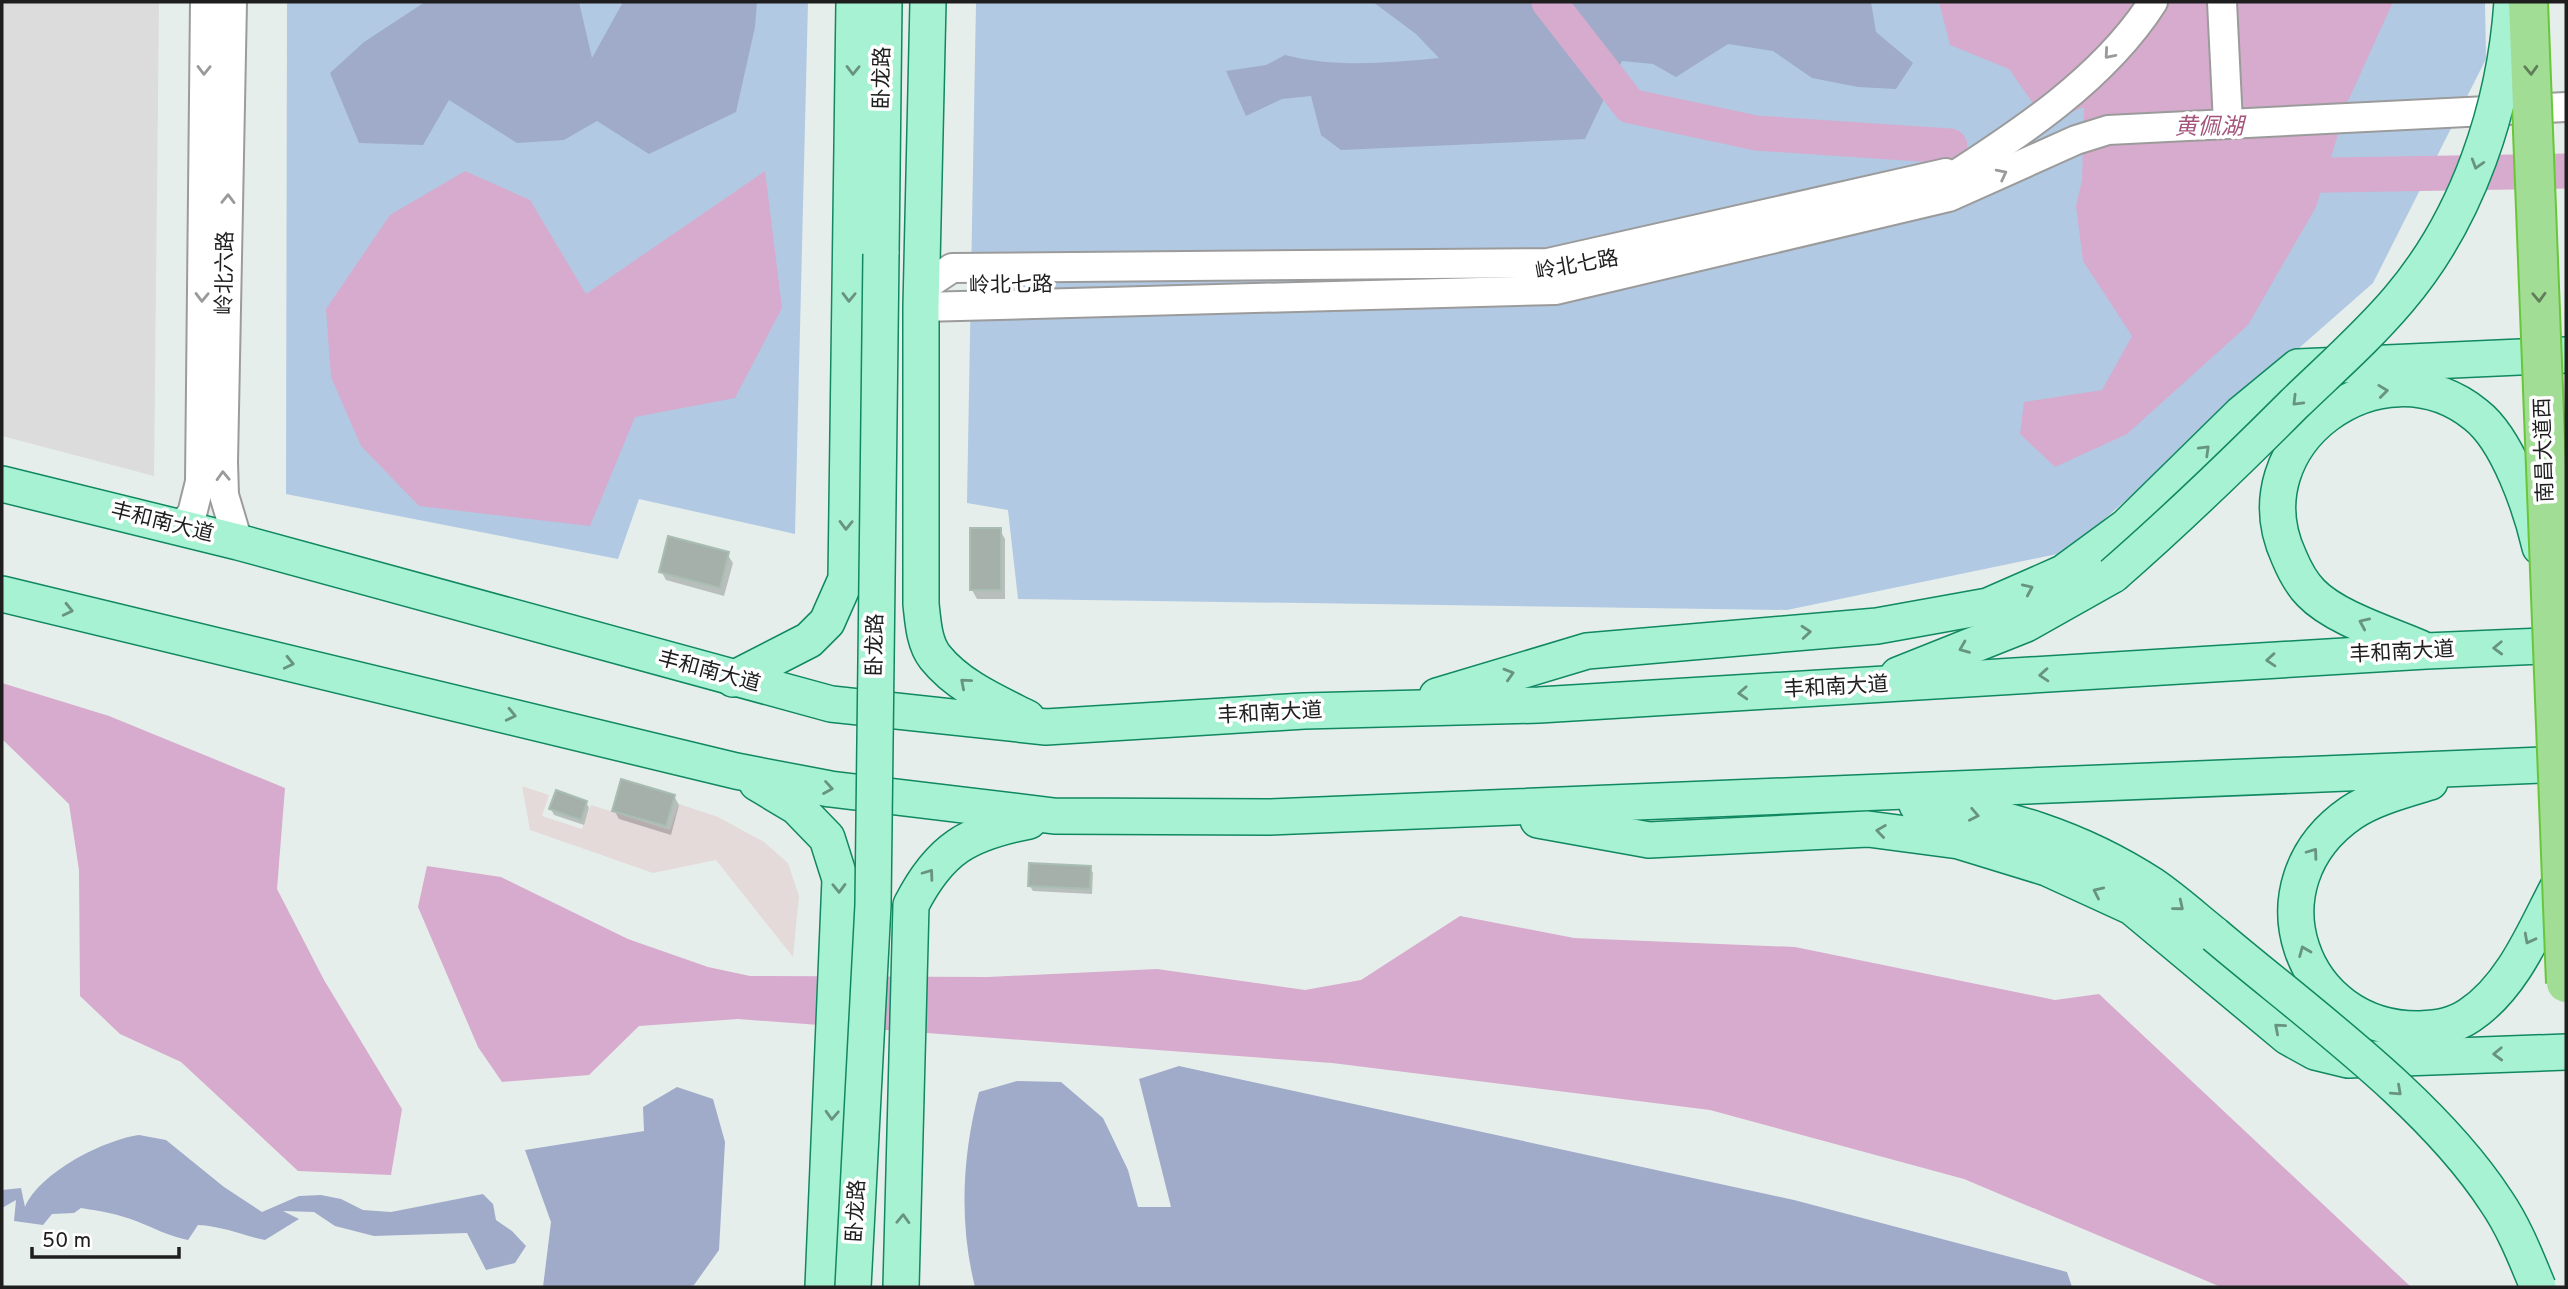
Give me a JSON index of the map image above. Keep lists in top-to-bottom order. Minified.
{"streets":{"highway":["南昌大道西"],"main road":["卧龙路","丰和南大道"],"street":["岭北六路"]},"crossings":[["卧龙路","丰和南大道"],["岭北六路","丰和南大道"]],"one_way":["南昌大道西"],"water":["黄佩湖"],"scale_bar":"50 m"}
